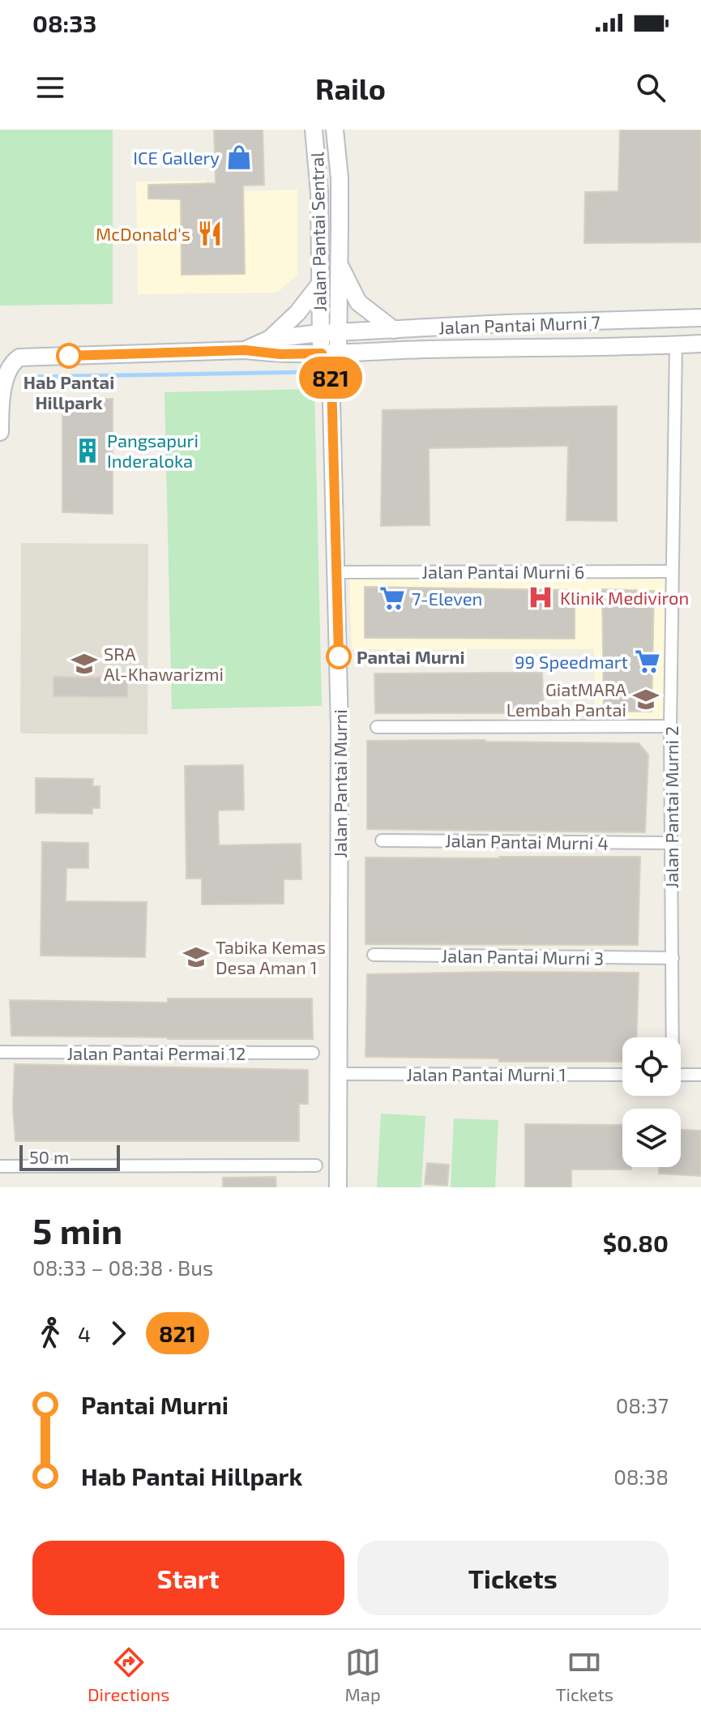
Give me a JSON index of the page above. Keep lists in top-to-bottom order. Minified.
{"streets":{"main road":["Jalan Pantai Sentral","Jalan Pantai Murni 7","Jalan Pantai Murni"],"street":["Jalan Pantai Murni 6","Jalan Pantai Murni 2","Jalan Pantai Murni 4","Jalan Pantai Murni 3","Jalan Pantai Permai 12","Jalan Pantai Murni 1"]},"crossings":[["Jalan Pantai Sentral","Jalan Pantai Murni 7"],["Jalan Pantai Sentral","Jalan Pantai Murni"],["Jalan Pantai Murni 7","Jalan Pantai Murni"],["Jalan Pantai Murni 7","Jalan Pantai Murni 2"],["Jalan Pantai Murni 6","Jalan Pantai Murni"],["Jalan Pantai Murni 6","Jalan Pantai Murni 2"],["Jalan Pantai Murni","Jalan Pantai Murni 1"],["Jalan Pantai Murni 2","Jalan Pantai Murni 4"],["Jalan Pantai Murni 2","Jalan Pantai Murni 3"]],"places":{"shop":["ICE Gallery"],"restaurant":["McDonald's"],"other":["Hab Pantai Hillpark","Pantai Murni"],"building":["Pangsapuri Inderaloka"],"hospital":["Klinik Mediviron"],"supermarket":["7-Eleven","99 Speedmart"],"school or university":["SRA Al-Khawarizmi","GiatMARA Lembah Pantai","Tabika Kemas Desa Aman 1"]},"lines":["bus line 821"],"scale_bar":"50 m","page":{"status":"08:33","header":"Railo","on_map":"821","scale":"50 m","heading":["5 min","08:33 – 08:38 · Bus","$0.80"],"legs":["4","821"],"list":[{"name":"Pantai Murni","value":"08:37"},{"name":"Hab Pantai Hillpark","value":"08:38"}],"buttons":["Start","Tickets"],"tabs":["Directions","Map","Tickets"]}}
